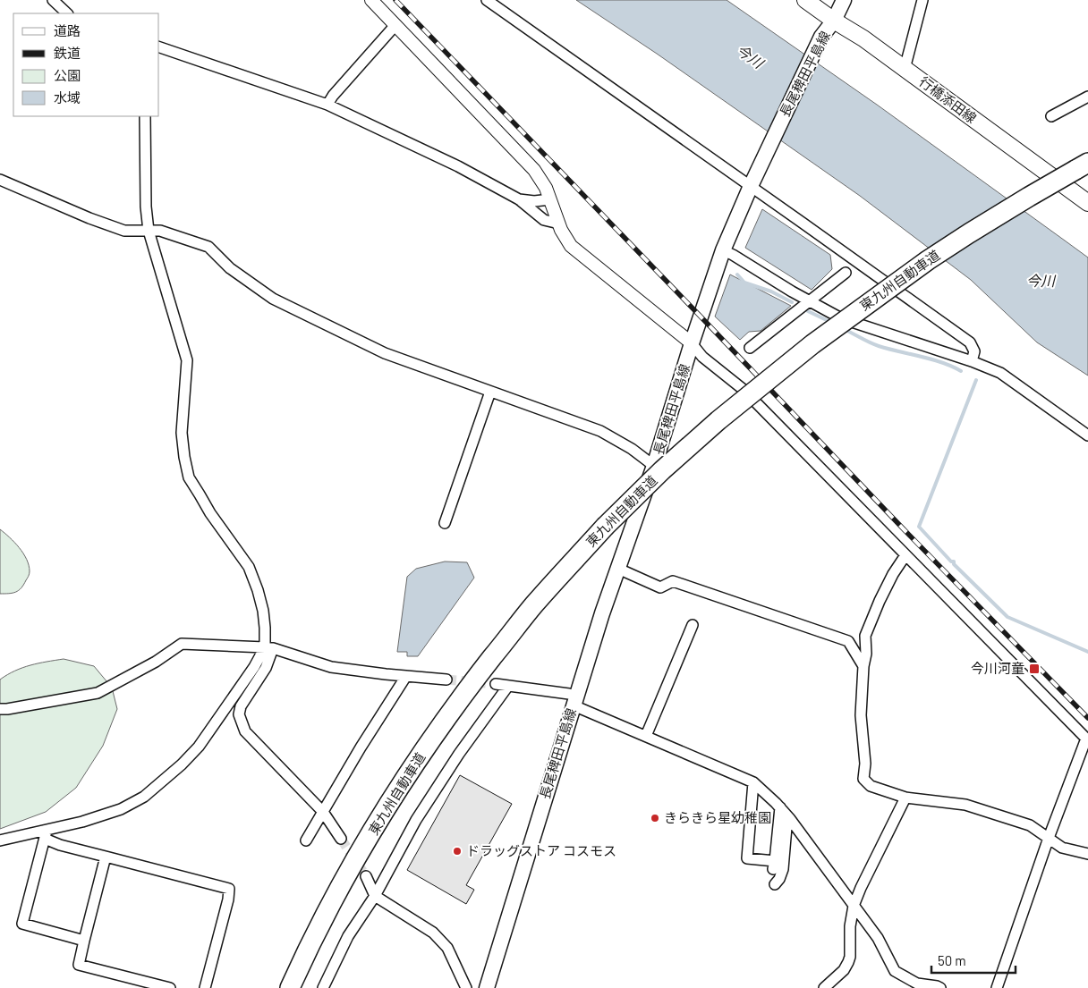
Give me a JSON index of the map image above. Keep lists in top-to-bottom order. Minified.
{"streets":{"highway":["東九州自動車道"],"main road":["長尾稗田平島線","行橋添田線"]},"crossings":[["長尾稗田平島線","行橋添田線"]],"water":["今川"],"places":{"transit":["今川河童"],"other":["きらきら星幼稚園","ドラッグストア コスモス"]},"legend":["道路","鉄道","公園","水域"],"scale_bar":"50 m"}
